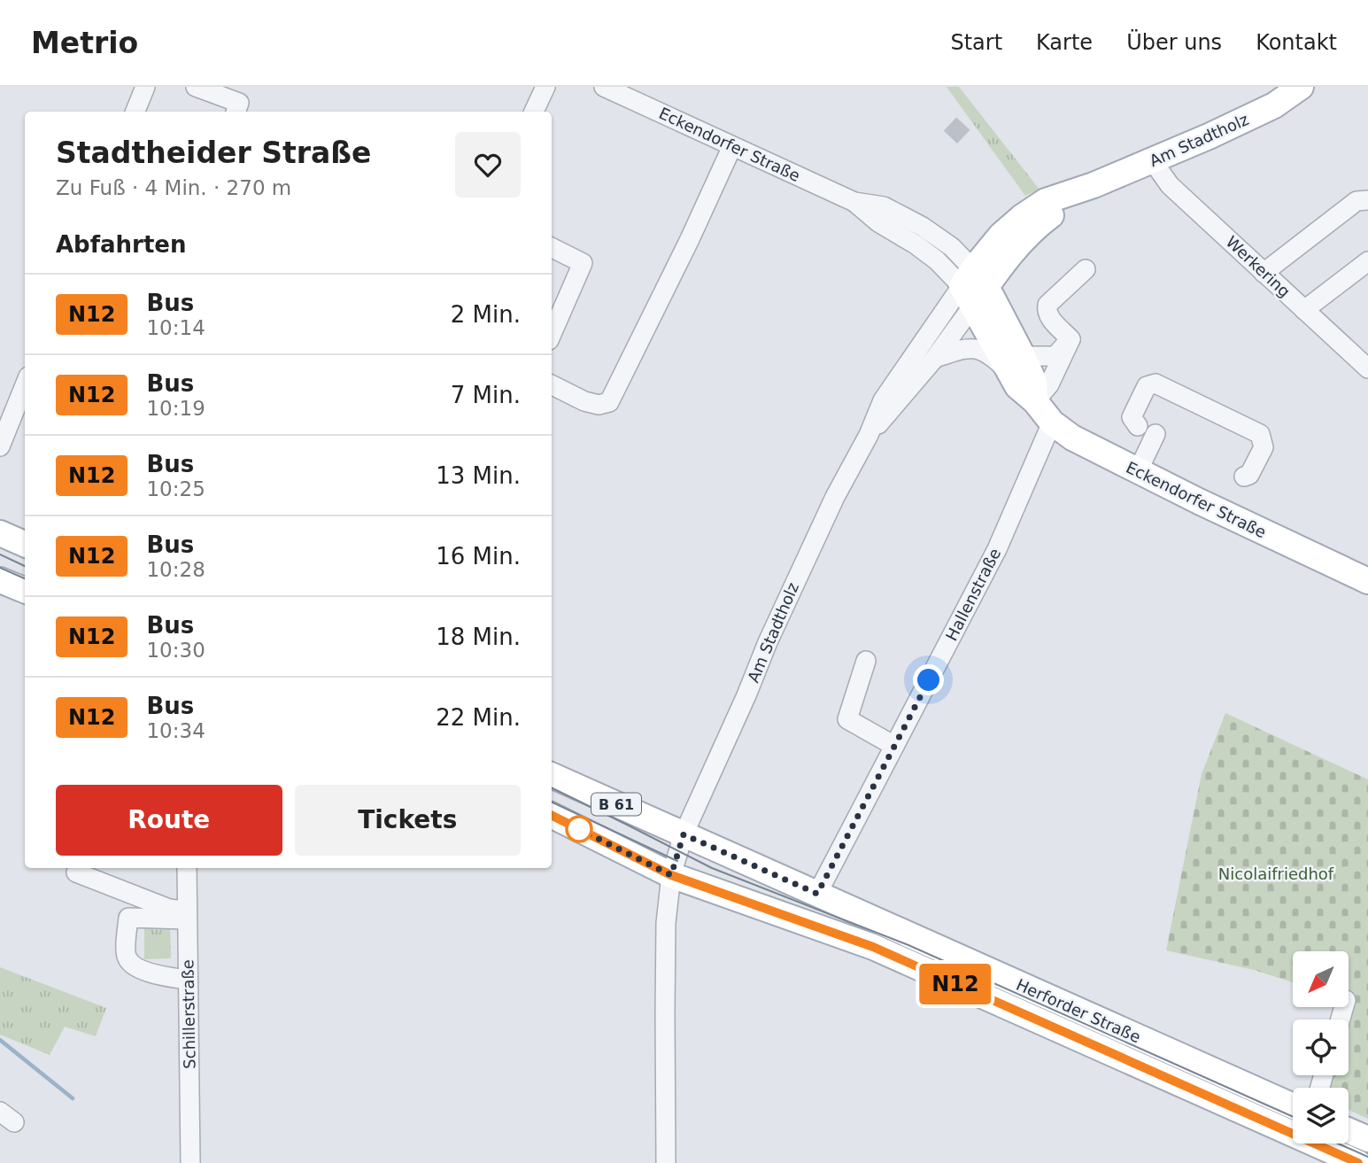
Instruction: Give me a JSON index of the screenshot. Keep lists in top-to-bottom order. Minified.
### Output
{"streets":{"main road":["Am Stadtholz","Eckendorfer Straße","B 61","Herforder Straße"],"street":["Werkering","Hallenstraße","Schillerstraße"]},"crossings":[["Am Stadtholz","Eckendorfer Straße"],["Am Stadtholz","Werkering"],["Am Stadtholz","Herforder Straße"],["Eckendorfer Straße","Hallenstraße"],["Hallenstraße","Herforder Straße"]],"parks":["Nicolaifriedhof"],"lines":["bus line N12"],"north":"bottom left","page":{"header":"Metrio","nav":["Start","Karte","Über uns","Kontakt"],"on_map":"N12","heading":[["Stadtheider Straße","Zu Fuß · 4 Min. · 270 m"],"Abfahrten"],"list":[{"mark":"N12","name":"Bus","note":"10:14","value":"2 Min."},{"mark":"N12","name":"Bus","note":"10:19","value":"7 Min."},{"mark":"N12","name":"Bus","note":"10:25","value":"13 Min."},{"mark":"N12","name":"Bus","note":"10:28","value":"16 Min."},{"mark":"N12","name":"Bus","note":"10:30","value":"18 Min."},{"mark":"N12","name":"Bus","note":"10:34","value":"22 Min."}],"buttons":["Route","Tickets"]}}
